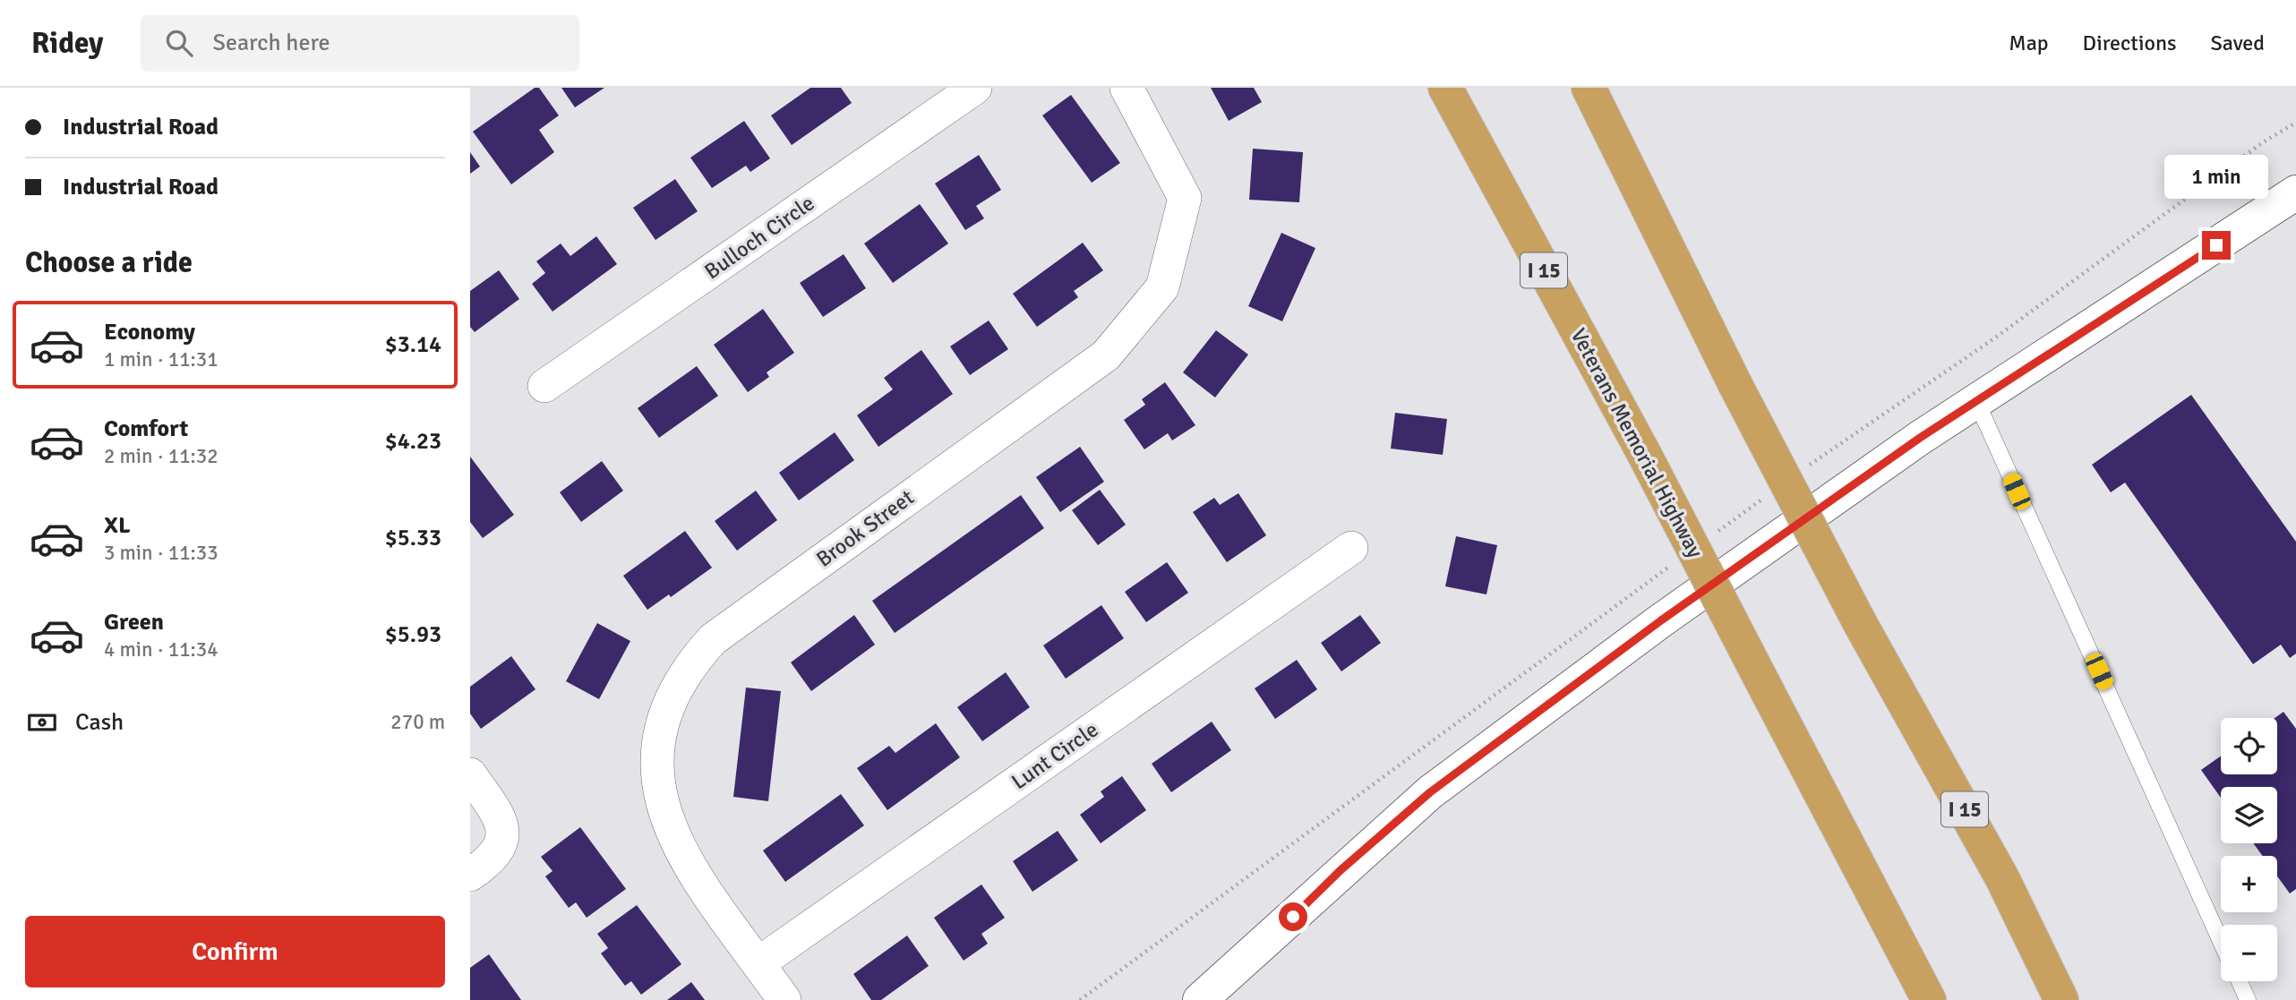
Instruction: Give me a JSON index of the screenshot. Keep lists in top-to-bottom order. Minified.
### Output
{"streets":{"highway":["I 15","Veterans Memorial Highway"],"street":["Bulloch Circle","Brook Street","Lunt Circle"]},"crossings":[["Brook Street","Lunt Circle"]],"page":{"header":"Ridey","search":"Search here","nav":["Map","Directions","Saved"],"banner":["Industrial Road","Industrial Road"],"bubble":"1 min","heading":"Choose a ride","list":[{"name":"Economy","note":"1 min · 11:31","value":"$3.14"},{"name":"Comfort","note":"2 min · 11:32","value":"$4.23"},{"name":"XL","note":"3 min · 11:33","value":"$5.33"},{"name":"Green","note":"4 min · 11:34","value":"$5.93"}],"pay":["Cash","270 m"],"map_buttons":["+","−"],"buttons":"Confirm"}}
